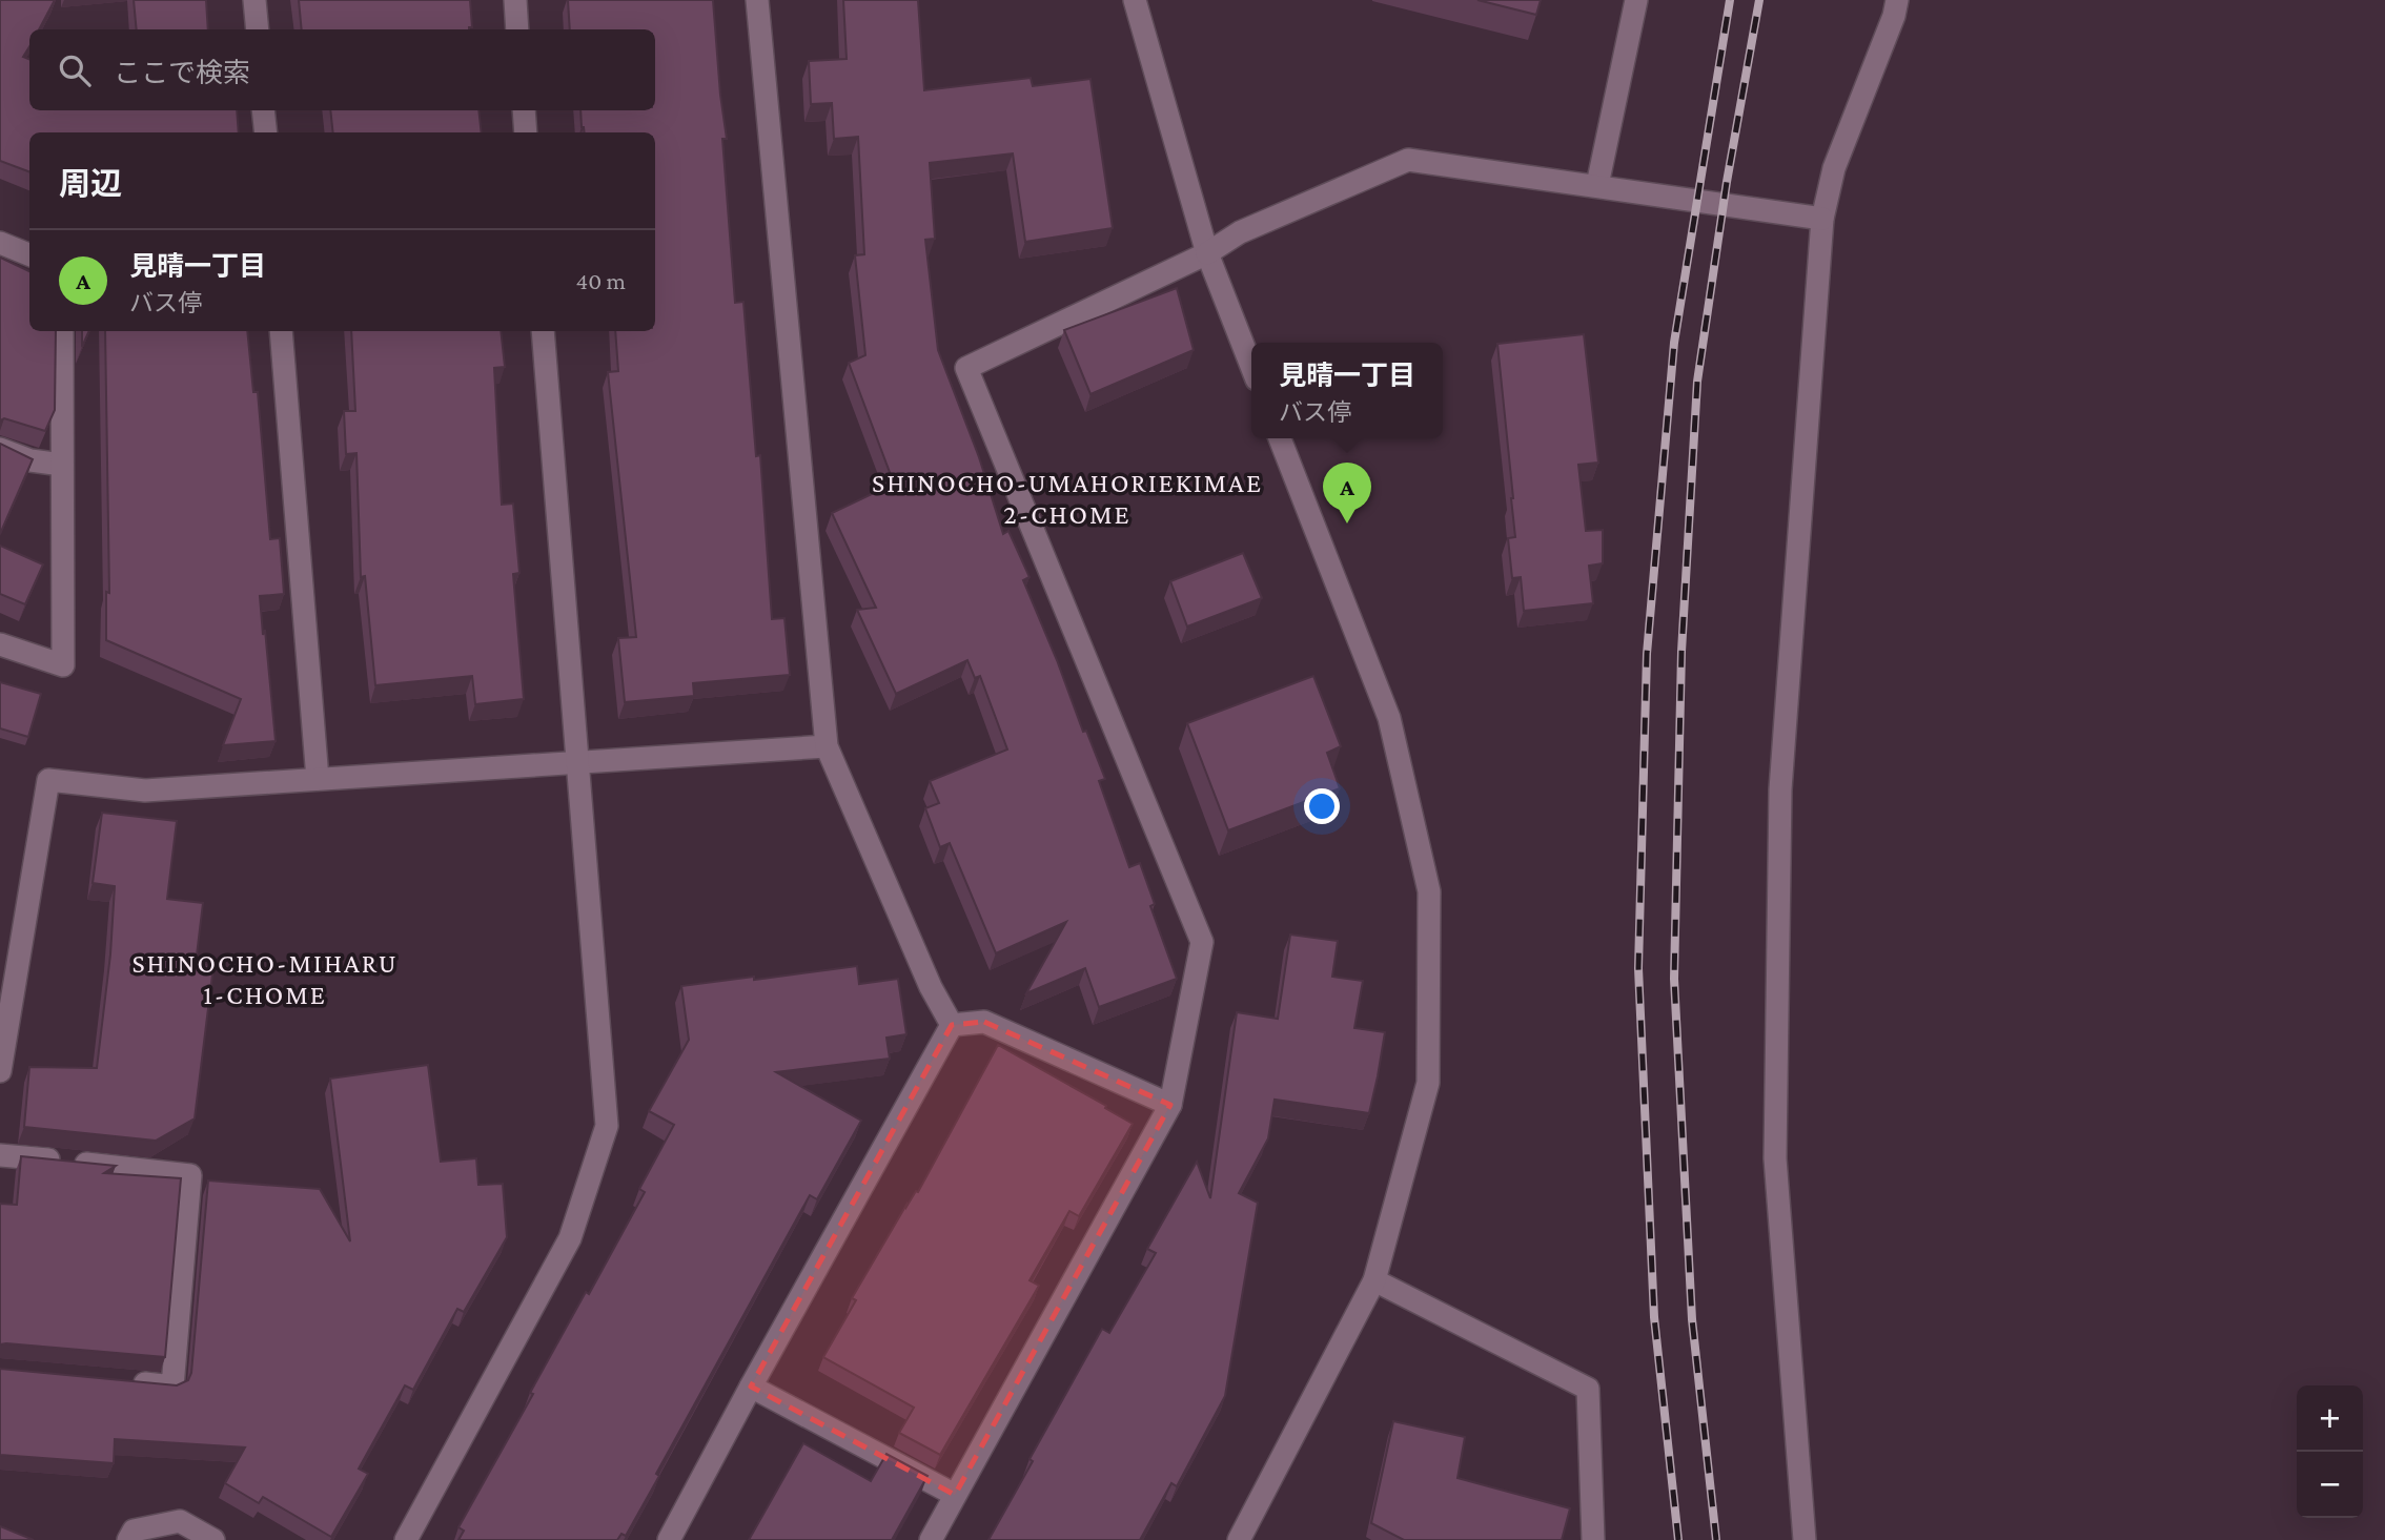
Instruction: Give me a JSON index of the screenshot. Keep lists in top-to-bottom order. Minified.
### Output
{"districts":["SHINOCHO-UMAHORIEKIMAE 2-CHOME","SHINOCHO-MIHARU 1-CHOME"],"page":{"search":"ここで検索","heading":"周辺","list":[{"mark":"A","name":"見晴一丁目","note":"バス停","value":"40 m"}],"popup":["見晴一丁目","バス停"],"pins":"A","map_buttons":["+","−"]}}
